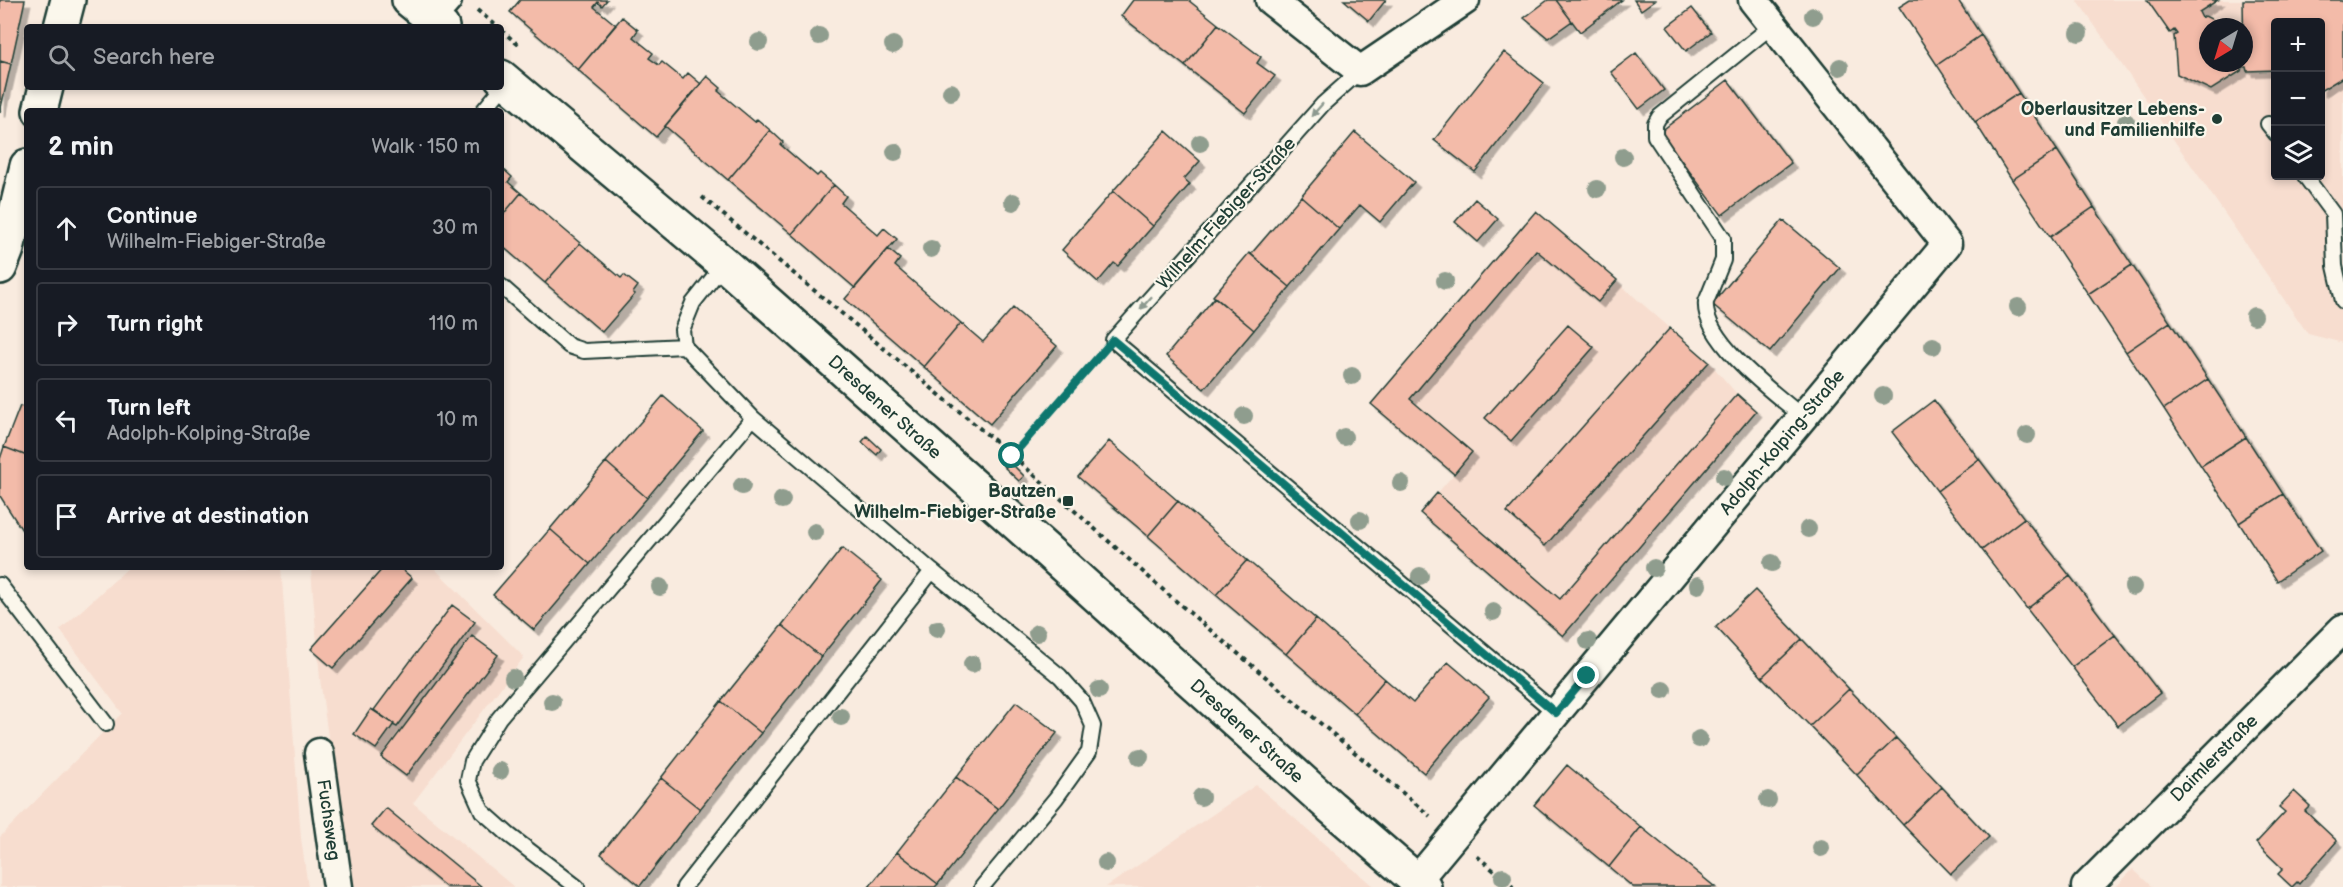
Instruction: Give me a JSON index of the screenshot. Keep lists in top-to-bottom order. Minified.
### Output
{"streets":{"main road":["Dresdener Straße"],"street":["Wilhelm-Fiebiger-Straße","Adolph-Kolping-Straße","Daimlerstraße","Fuchsweg"]},"crossings":[["Dresdener Straße","Adolph-Kolping-Straße"]],"one_way":["Wilhelm-Fiebiger-Straße"],"places":{"other":["Oberlausitzer Lebens- und Familienhilfe"],"transit":["Bautzen Wilhelm-Fiebiger-Straße"]},"north":"bottom left","page":{"map_buttons":["+","−"],"search":"Search here","heading":["2 min","Walk · 150 m"],"list":[["Continue","Wilhelm-Fiebiger-Straße","30 m"],["Turn right","110 m"],["Turn left","Adolph-Kolping-Straße","10 m"],"Arrive at destination"]}}
